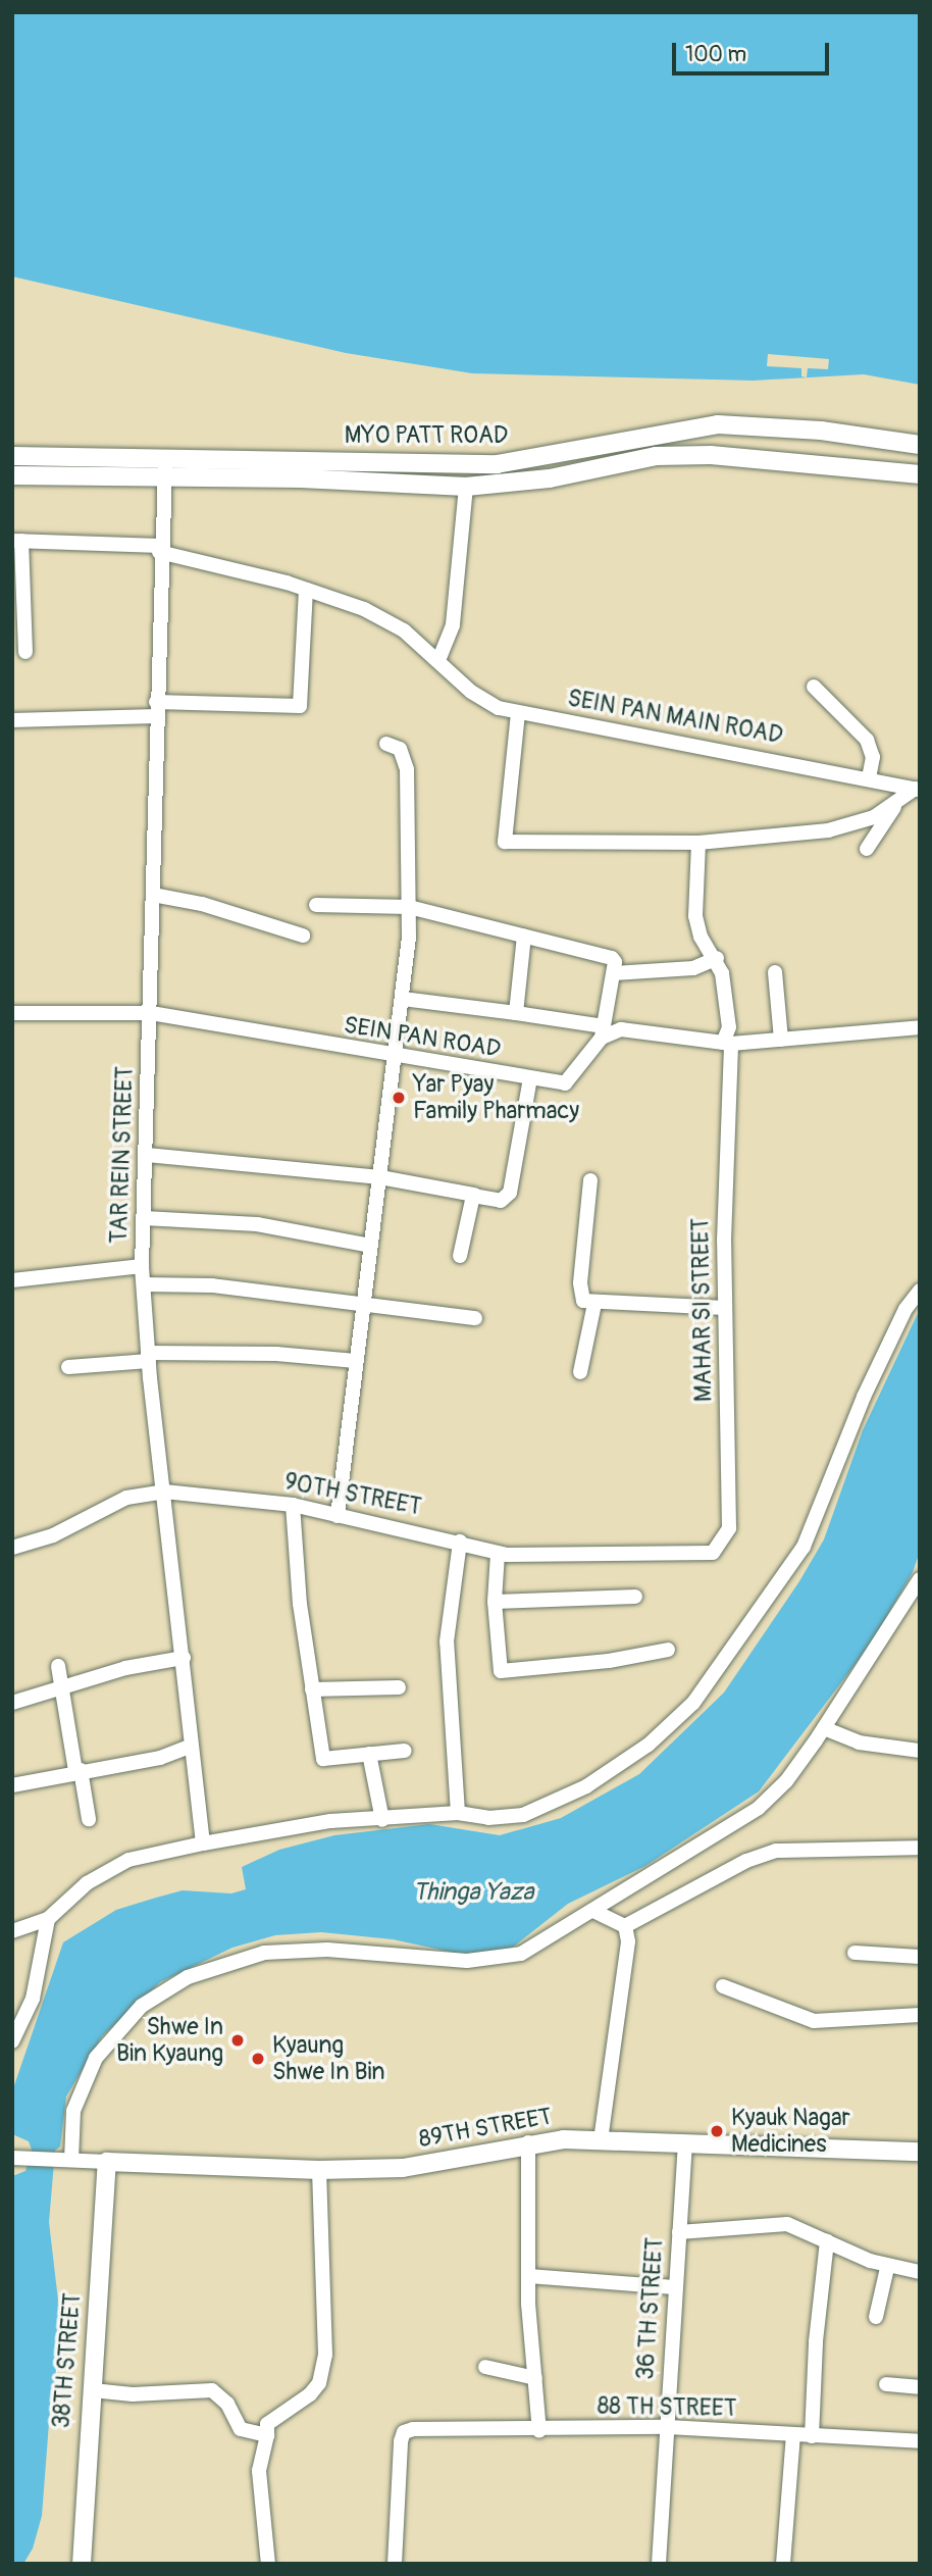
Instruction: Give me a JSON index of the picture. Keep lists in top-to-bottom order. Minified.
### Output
{"streets":{"main road":["MYO PATT ROAD","89TH STREET","38TH STREET"],"street":["SEIN PAN MAIN ROAD","SEIN PAN ROAD","TAR REIN STREET","MAHAR SI STREET","90TH STREET","36 TH STREET","88 TH STREET"]},"crossings":[["MYO PATT ROAD","TAR REIN STREET"],["SEIN PAN MAIN ROAD","TAR REIN STREET"],["SEIN PAN ROAD","TAR REIN STREET"],["TAR REIN STREET","90TH STREET"],["MAHAR SI STREET","90TH STREET"],["89TH STREET","36 TH STREET"],["89TH STREET","38TH STREET"],["36 TH STREET","88 TH STREET"]],"water":["Thinga Yaza"],"places":["Yar Pyay Family Pharmacy","Shwe In Bin Kyaung","Kyaung Shwe In Bin","Kyauk Nagar Medicines"],"scale_bar":"100 m"}
